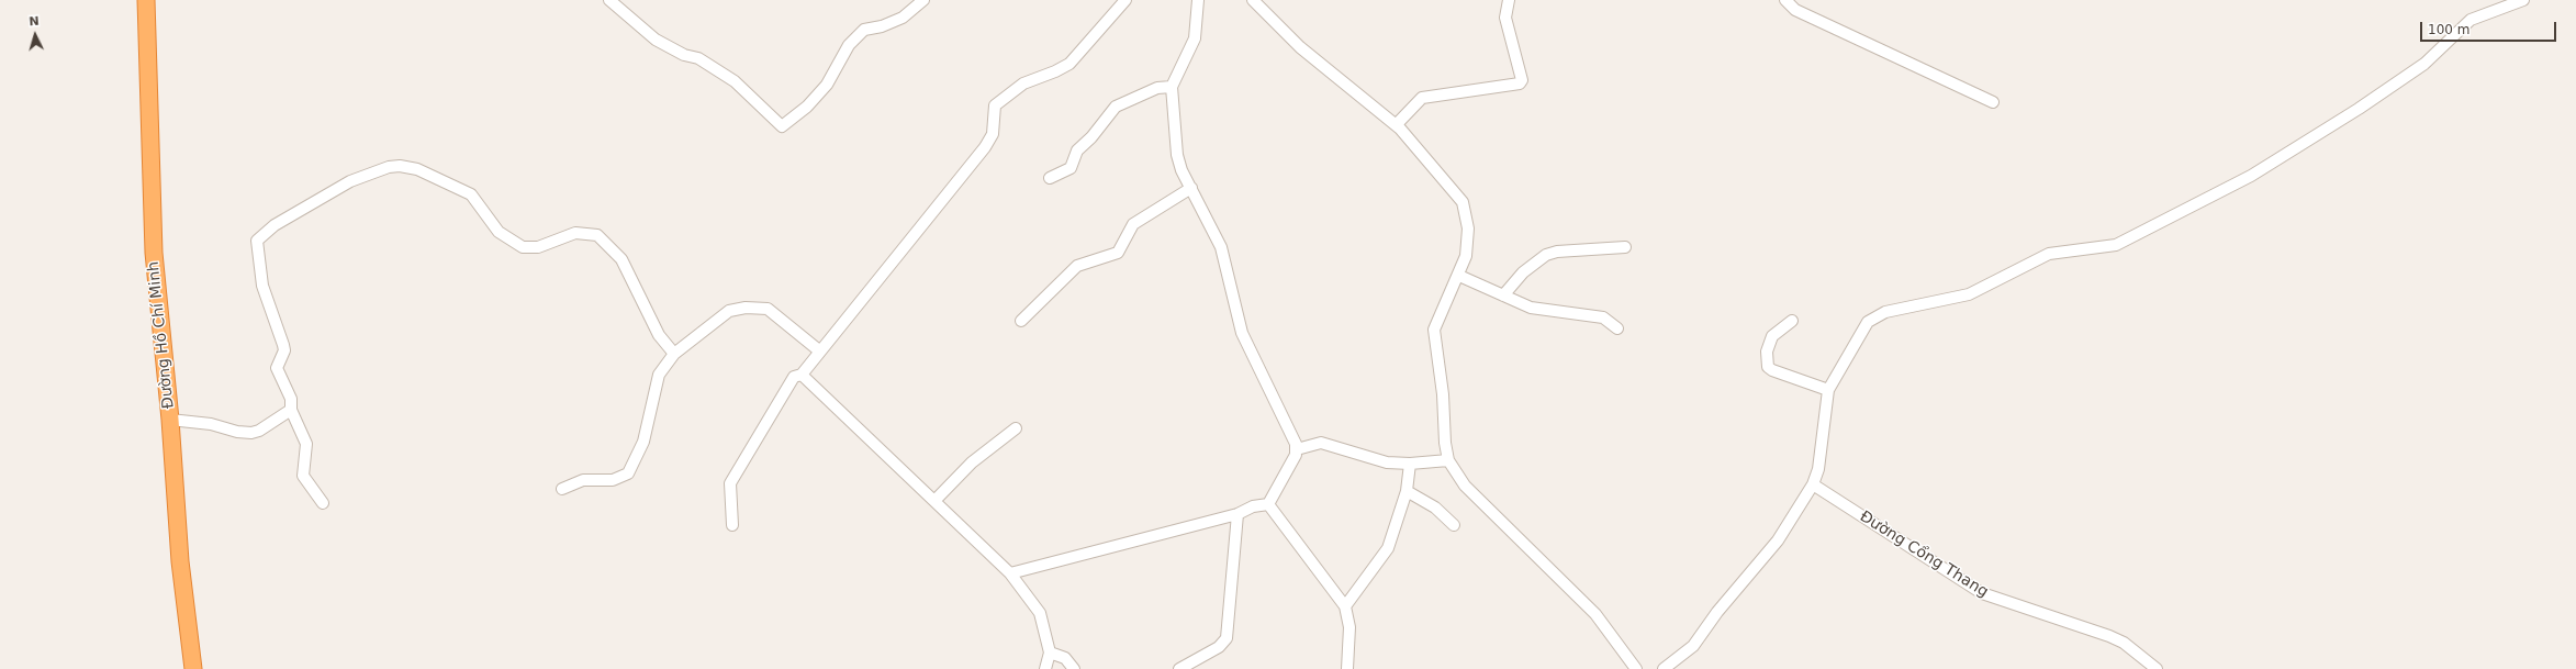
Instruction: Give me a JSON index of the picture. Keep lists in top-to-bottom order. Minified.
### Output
{"streets":{"highway":["Đường Hồ Chí Minh"],"street":["Đường Cổng Thang"]},"scale_bar":"100 m","north":"top"}
